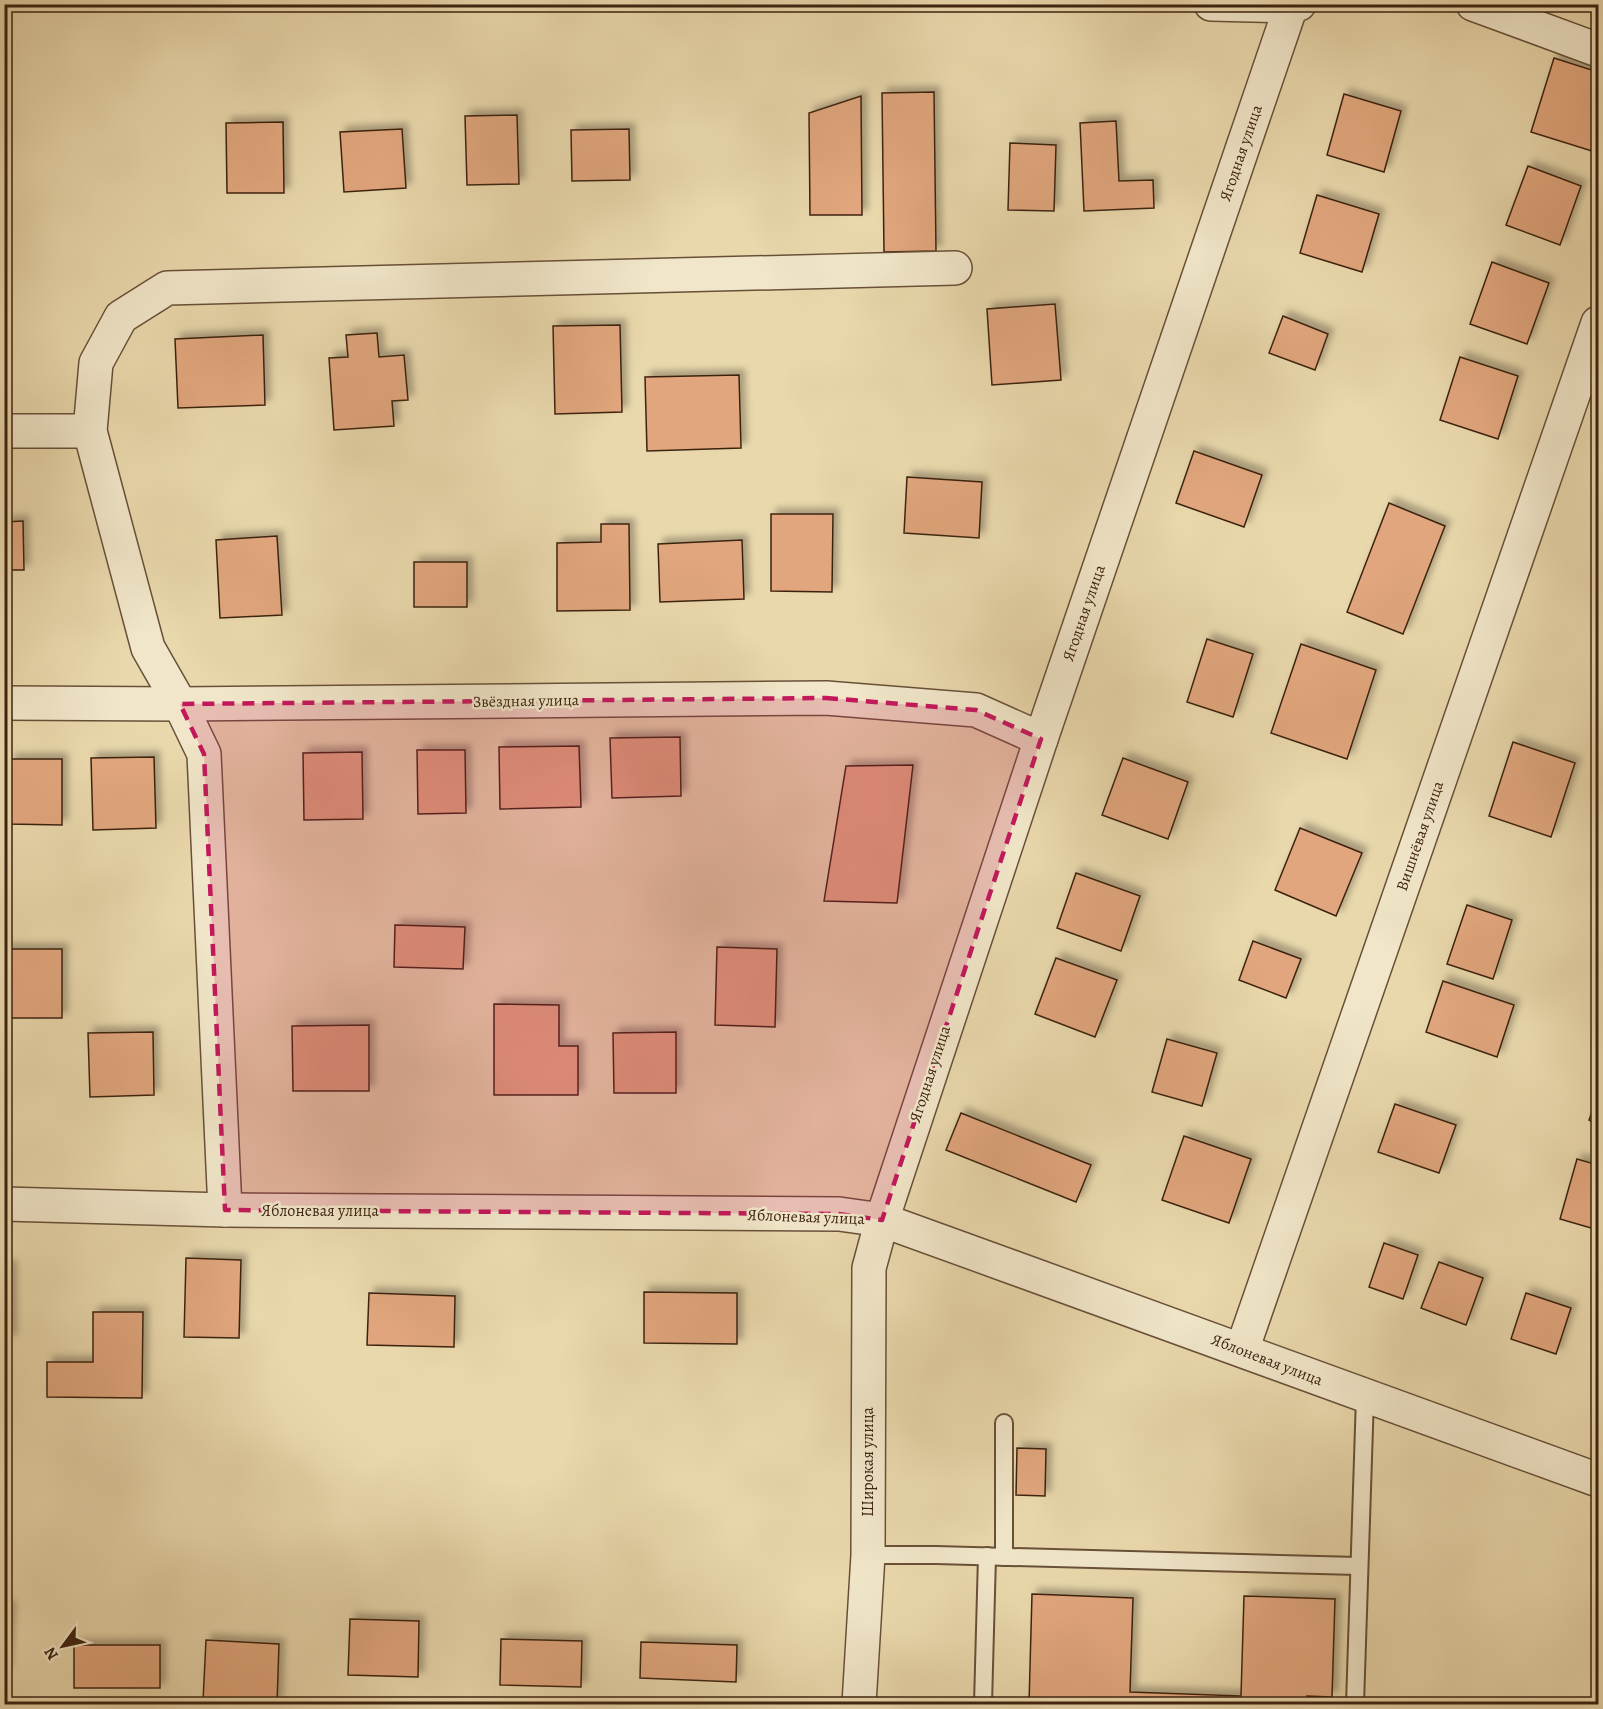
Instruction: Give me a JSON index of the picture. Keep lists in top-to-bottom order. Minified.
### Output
{"streets":{"street":["Ягодная улица","Звёздная улица","Вишнёвая улица","Яблоневая улица","Широкая улица"]},"crossings":[["Ягодная улица","Звёздная улица"],["Ягодная улица","Яблоневая улица"],["Ягодная улица","Широкая улица"],["Вишнёвая улица","Яблоневая улица"],["Яблоневая улица","Широкая улица"]],"north":"bottom left"}
